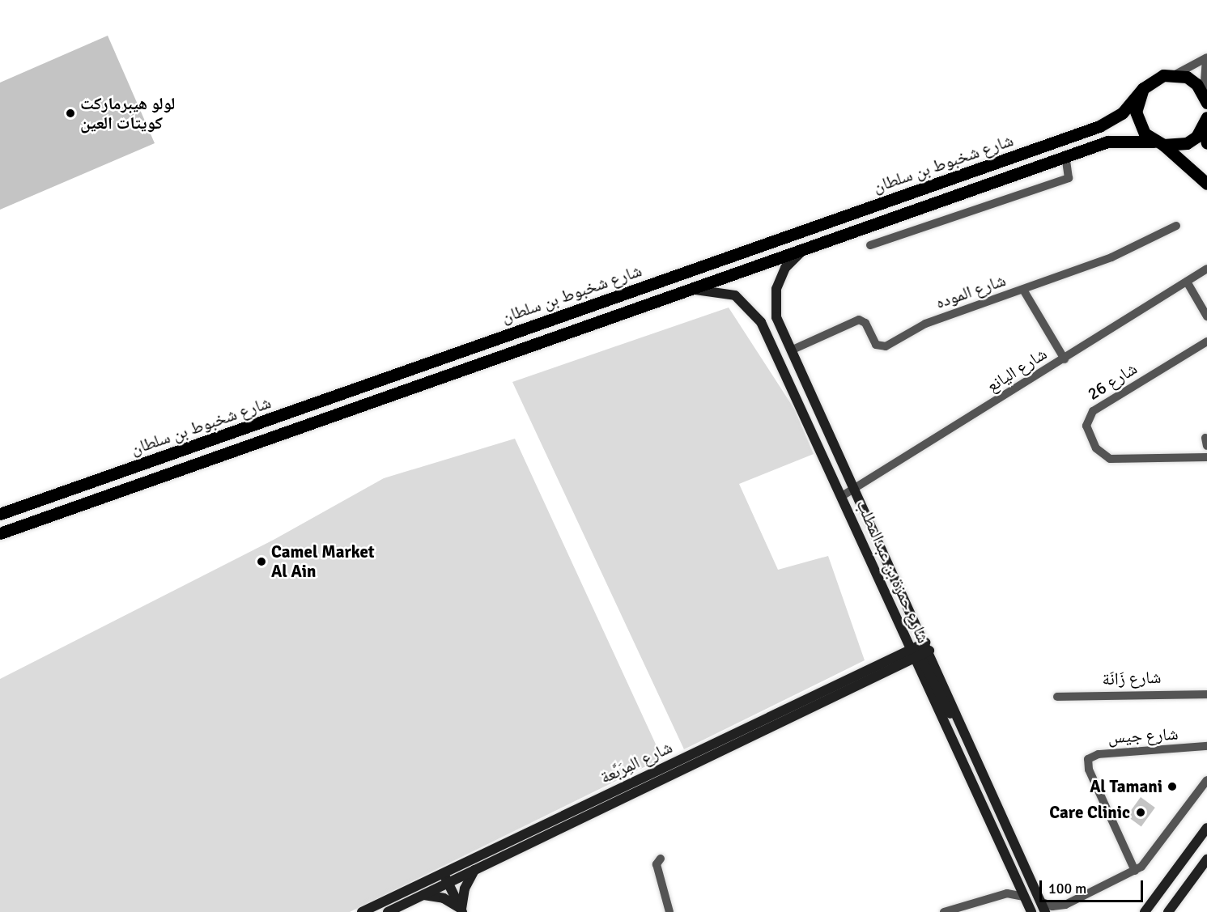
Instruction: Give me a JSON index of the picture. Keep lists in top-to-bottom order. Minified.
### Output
{"streets":{"main road":["شارع شخبوط بن سلطان"],"street":["شارع الموده","شارع اليانع","شارع 26","شارع حمزة بن عبدالمطلب","شارع زَانَة","شارع جيس","شارع المِرَبَّعة"]},"crossings":[["شارع شخبوط بن سلطان","شارع حمزة بن عبدالمطلب"],["شارع الموده","شارع حمزة بن عبدالمطلب"],["شارع اليانع","شارع حمزة بن عبدالمطلب"],["شارع حمزة بن عبدالمطلب","شارع المِرَبَّعة"]],"places":["لولو هيبرماركت كويتات العين","Camel Market Al Ain","Al Tamani","Care Clinic"],"scale_bar":"100 m"}
